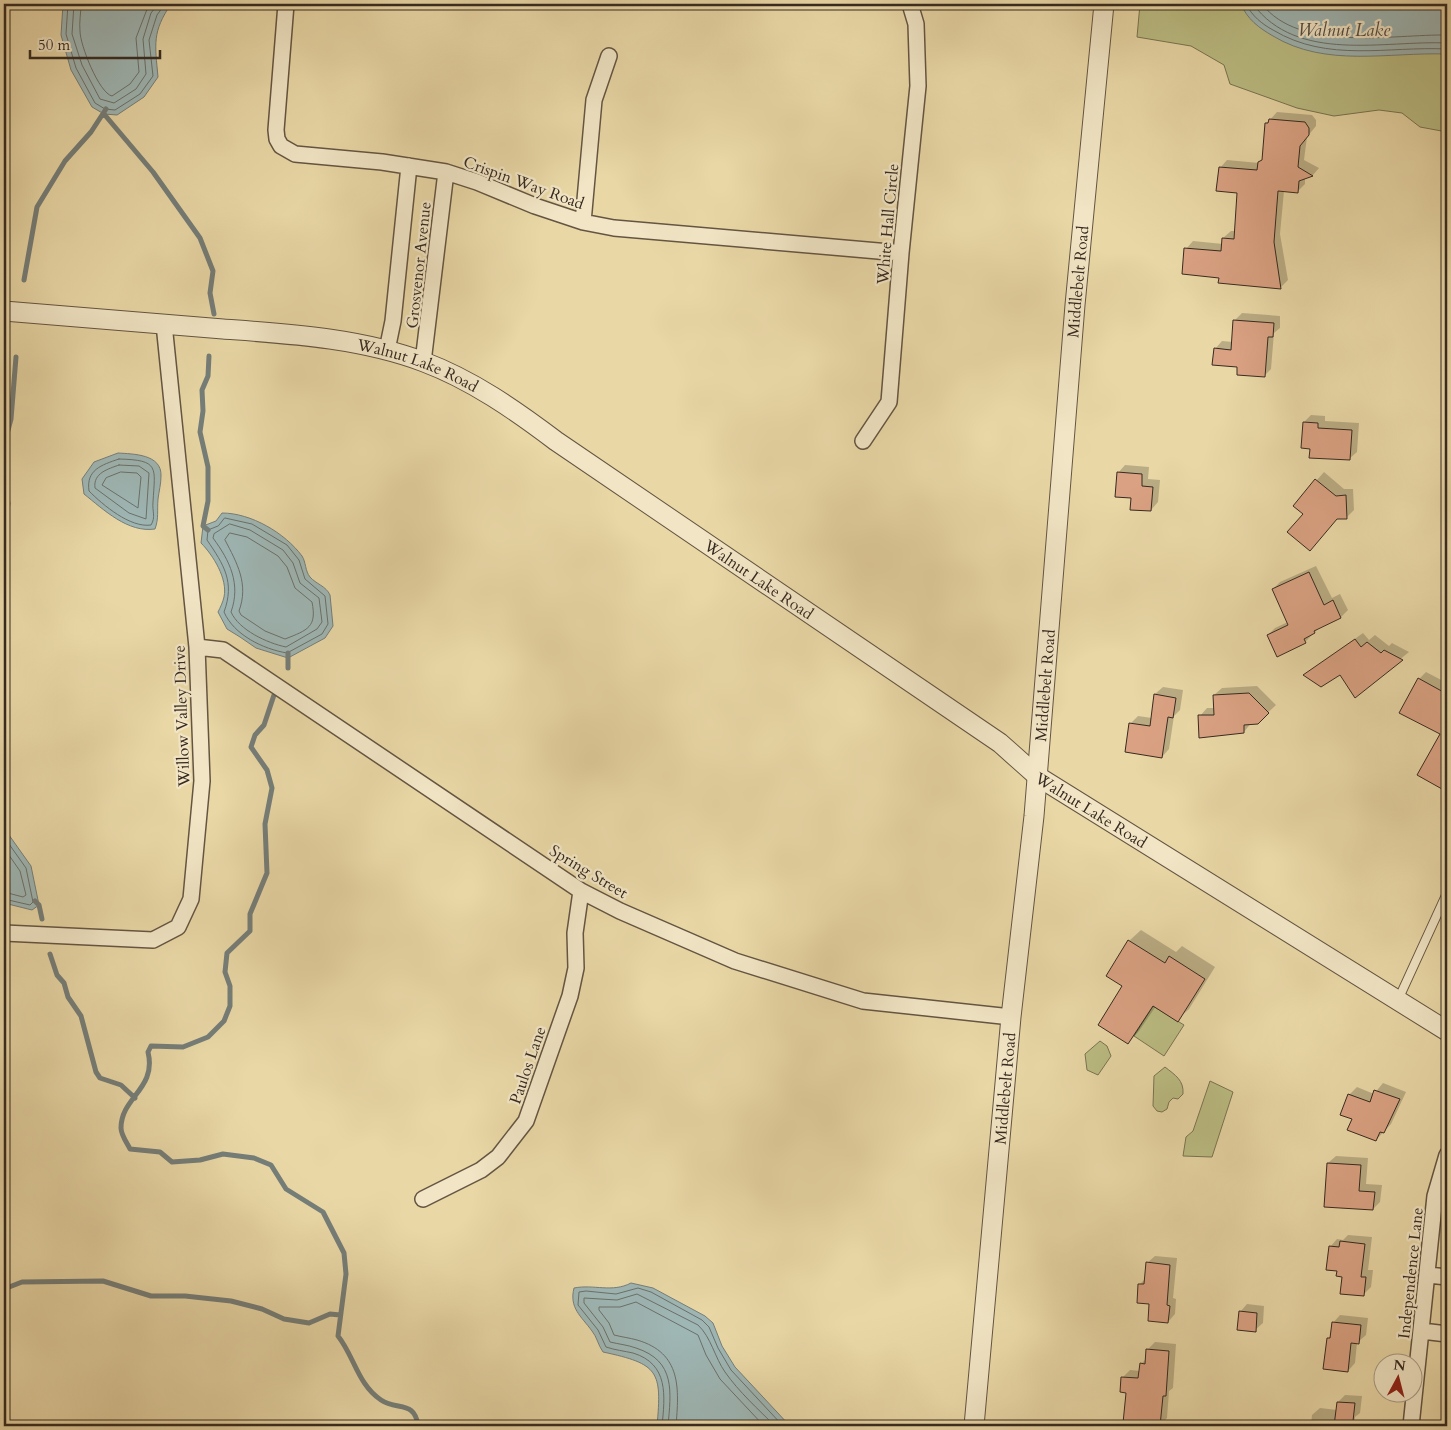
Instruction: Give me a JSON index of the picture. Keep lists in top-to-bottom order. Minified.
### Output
{"streets":{"street":["Crispin Way Road","White Hall Circle","Grosvenor Avenue","Middlebelt Road","Walnut Lake Road","Willow Valley Drive","Spring Street","Paulos Lane","Independence Lane"]},"crossings":[["Crispin Way Road","White Hall Circle"],["Crispin Way Road","Grosvenor Avenue"],["Grosvenor Avenue","Walnut Lake Road"],["Middlebelt Road","Walnut Lake Road"],["Middlebelt Road","Spring Street"],["Walnut Lake Road","Willow Valley Drive"],["Willow Valley Drive","Spring Street"],["Spring Street","Paulos Lane"]],"water":["Walnut Lake"],"scale_bar":"50 m","north":"top"}
